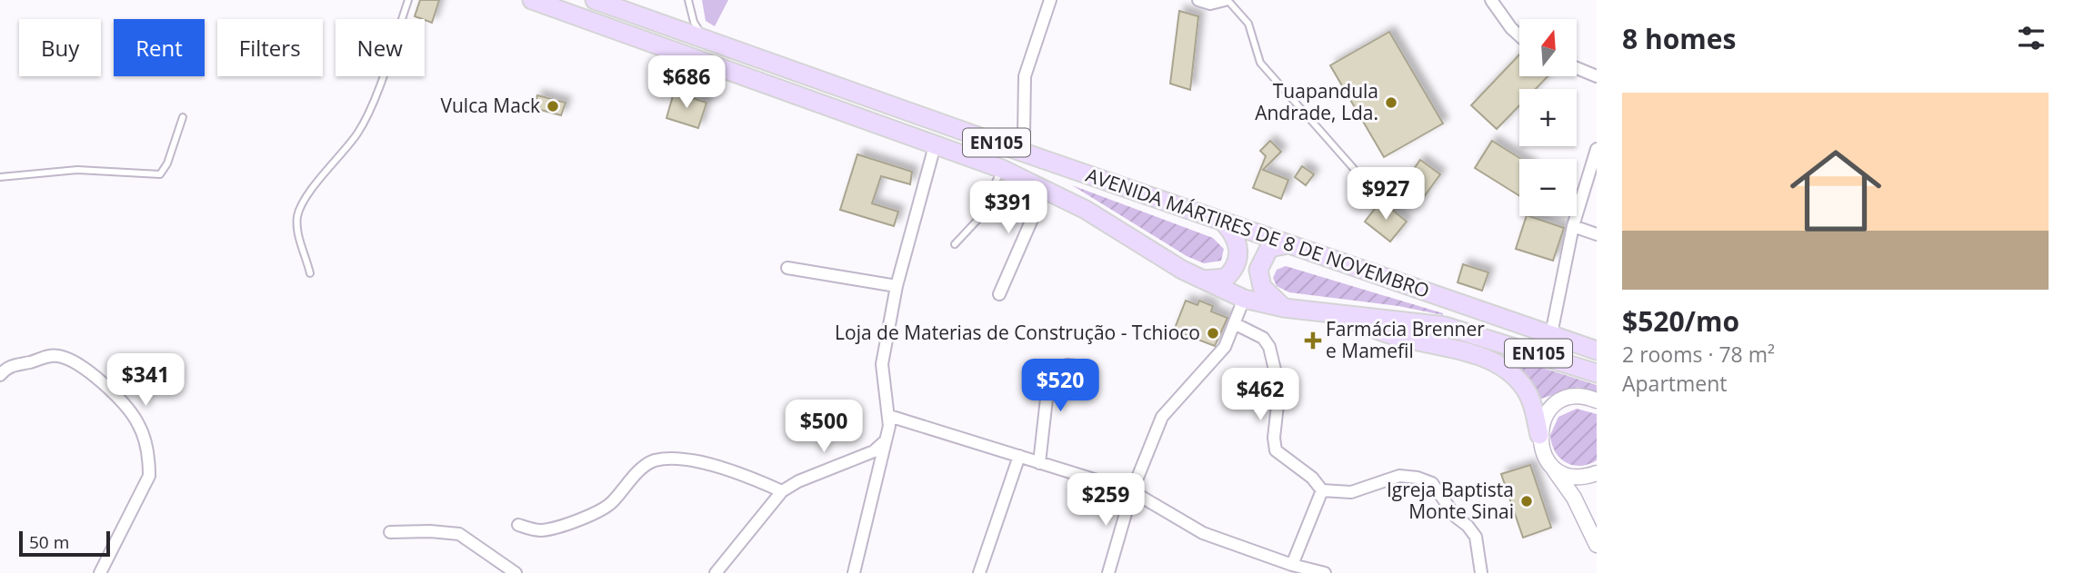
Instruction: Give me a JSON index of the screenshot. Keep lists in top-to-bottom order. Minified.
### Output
{"streets":{"main road":["EN105","AVENIDA MÁRTIRES DE 8 DE NOVEMBRO"]},"places":{"other":["Tuapandula Andrade, Lda.","Vulca Mack","Loja de Materias de Construção - Tchioco","Igreja Baptista Monte Sinai"],"health":["Farmácia Brenner e Mamefil"]},"scale_bar":"50 m","north":"top","page":{"heading":"8 homes","map_buttons":["+","−"],"chip":["Buy","Rent","Filters","New"],"price":["$686","$927","$391","$341","$520","$462","$500","$259"],"list":[{"name":"$520/mo","note":"2 rooms · 78 m² · Apartment"}],"scale":"50 m"}}
